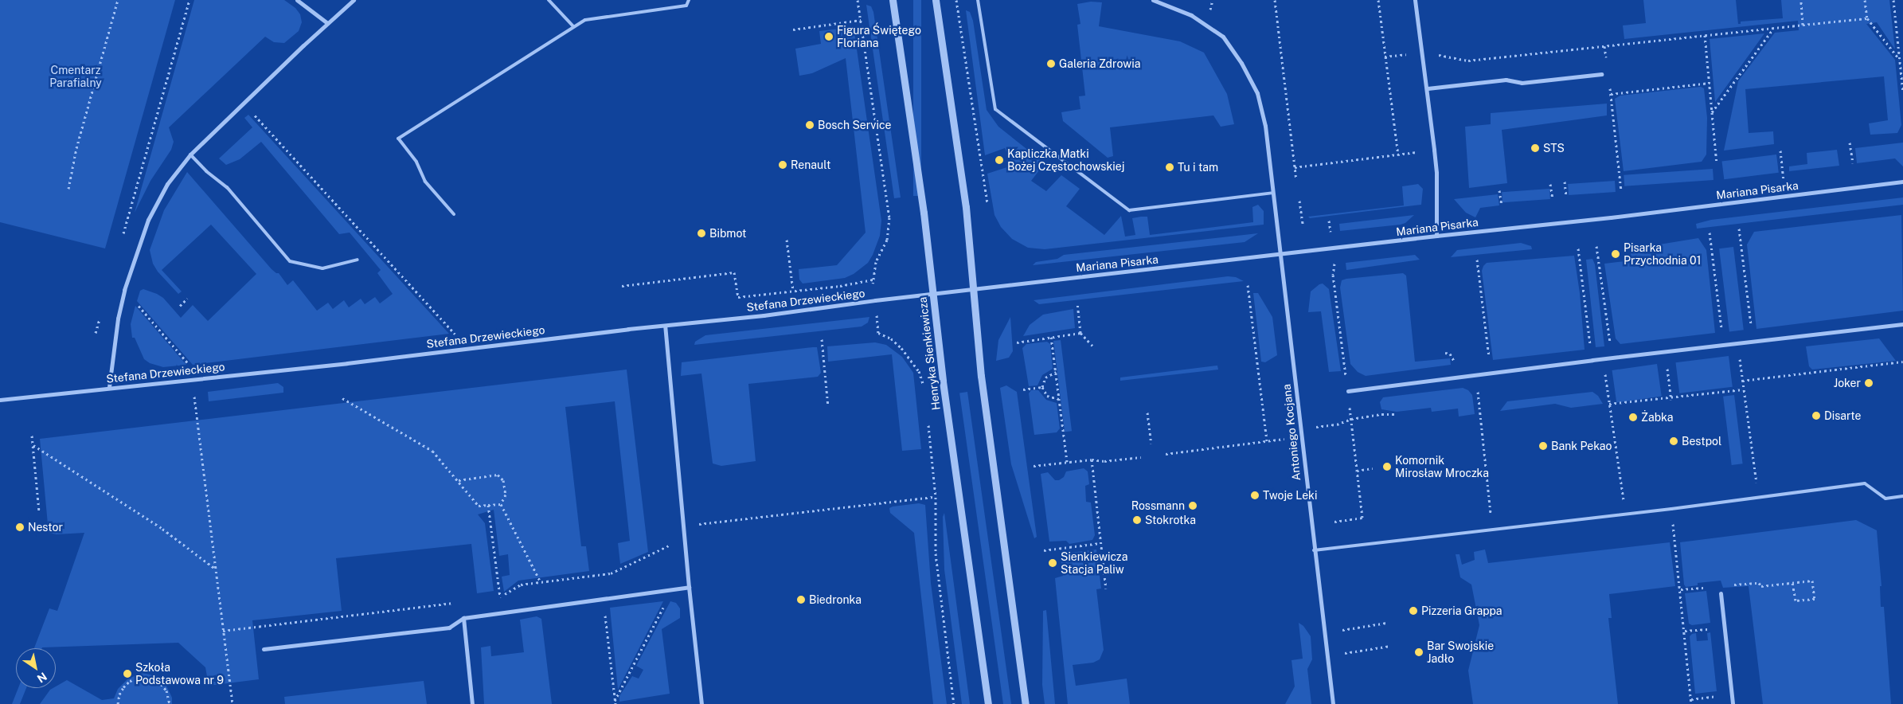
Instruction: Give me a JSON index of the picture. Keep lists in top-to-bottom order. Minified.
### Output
{"streets":{"street":["Mariana Pisarka","Stefana Drzewieckiego","Henryka Sienkiewicza","Antoniego Kocjana"]},"crossings":[["Mariana Pisarka","Stefana Drzewieckiego"],["Mariana Pisarka","Antoniego Kocjana"],["Stefana Drzewieckiego","Henryka Sienkiewicza"]],"parks":["Cmentarz Parafialny"],"places":["Figura Świętego Floriana","Galeria Zdrowia","Bosch Service","STS","Kapliczka Matki Bożej Częstochowskiej","Renault","Tu i tam","Bibmot","Pisarka Przychodnia 01","Joker","Disarte","Żabka","Bestpol","Bank Pekao","Komornik Mirosław Mroczka","Twoje Leki","Rossmann","Stokrotka","Nestor","Sienkiewicza Stacja Paliw","Biedronka","Pizzeria Grappa","Bar Swojskie Jadło","Szkoła Podstawowa nr 9"],"north":"bottom right"}
